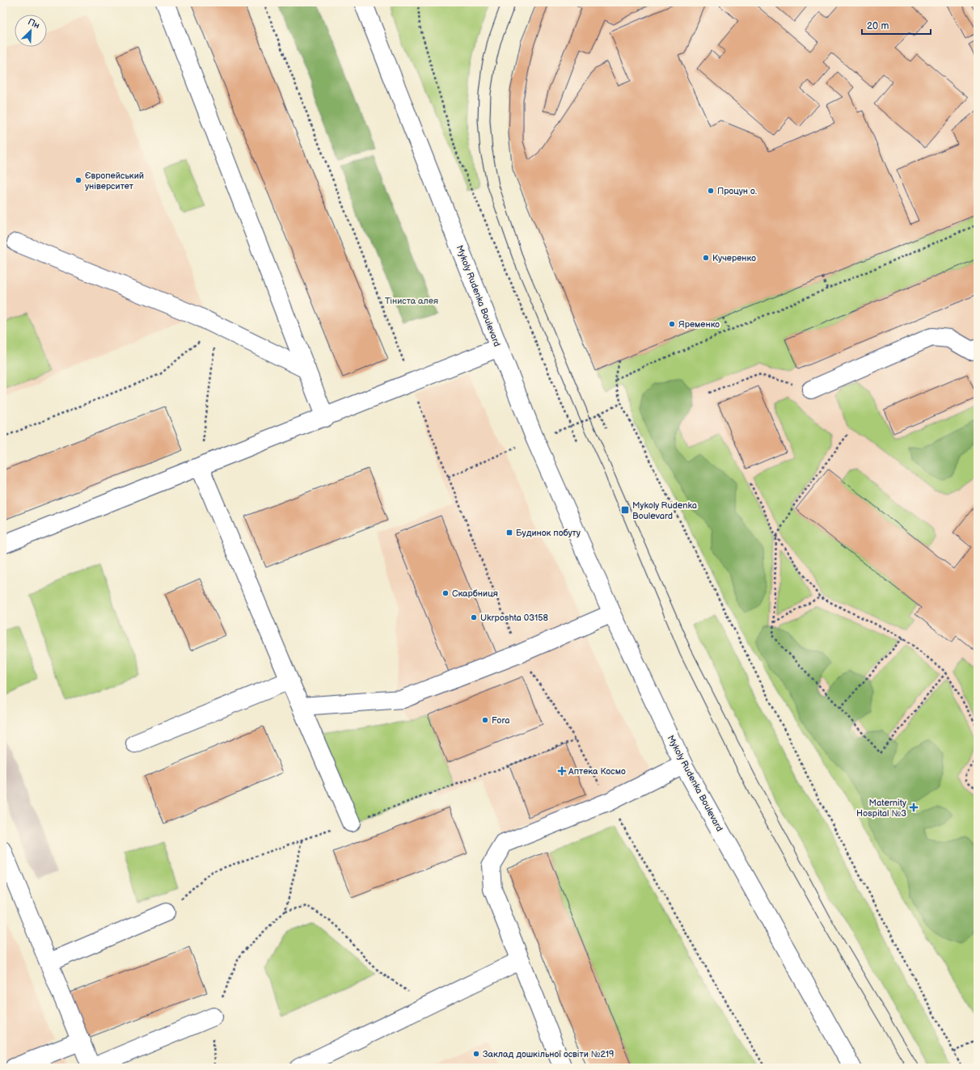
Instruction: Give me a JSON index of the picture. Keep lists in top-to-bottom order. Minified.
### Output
{"streets":{"street":["Mykoly Rudenka Boulevard"]},"parks":["Тіниста алея"],"places":{"other":["Європейський університет","Процун о.","Кучеренко","Яременко","Скарбниця","Ukrposhta 03158","Fora","Заклад дошкільної освіти №219"],"transit":["Mykoly Rudenka Boulevard","Будинок побуту"],"health":["Аптека Космо","Maternity Hospital №3"]},"scale_bar":"20 m","north":"top right"}
